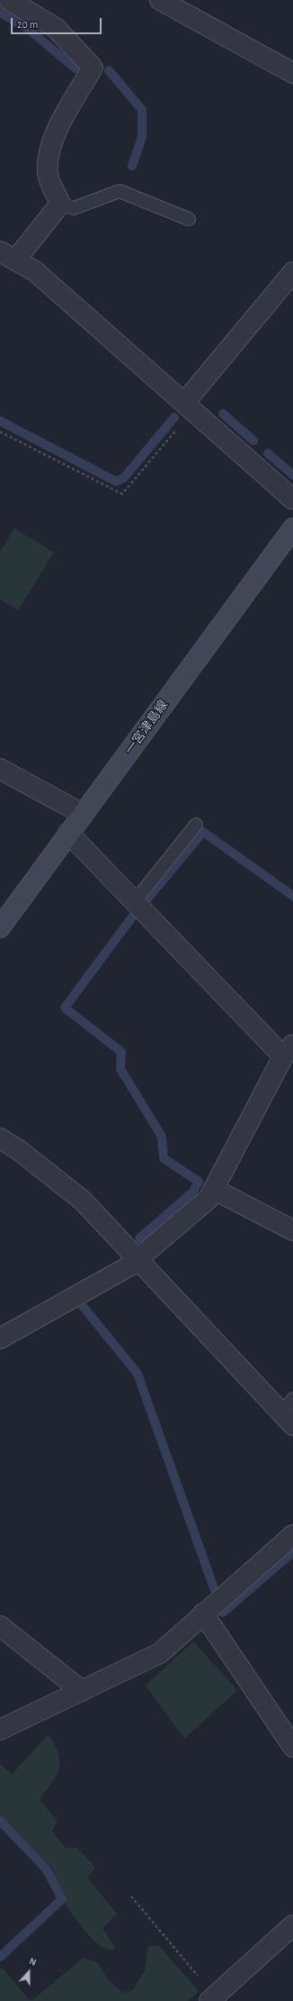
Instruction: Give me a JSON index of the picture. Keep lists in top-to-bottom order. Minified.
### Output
{"streets":{"main road":["一宮津島線"]},"scale_bar":"20 m","north":"top"}
